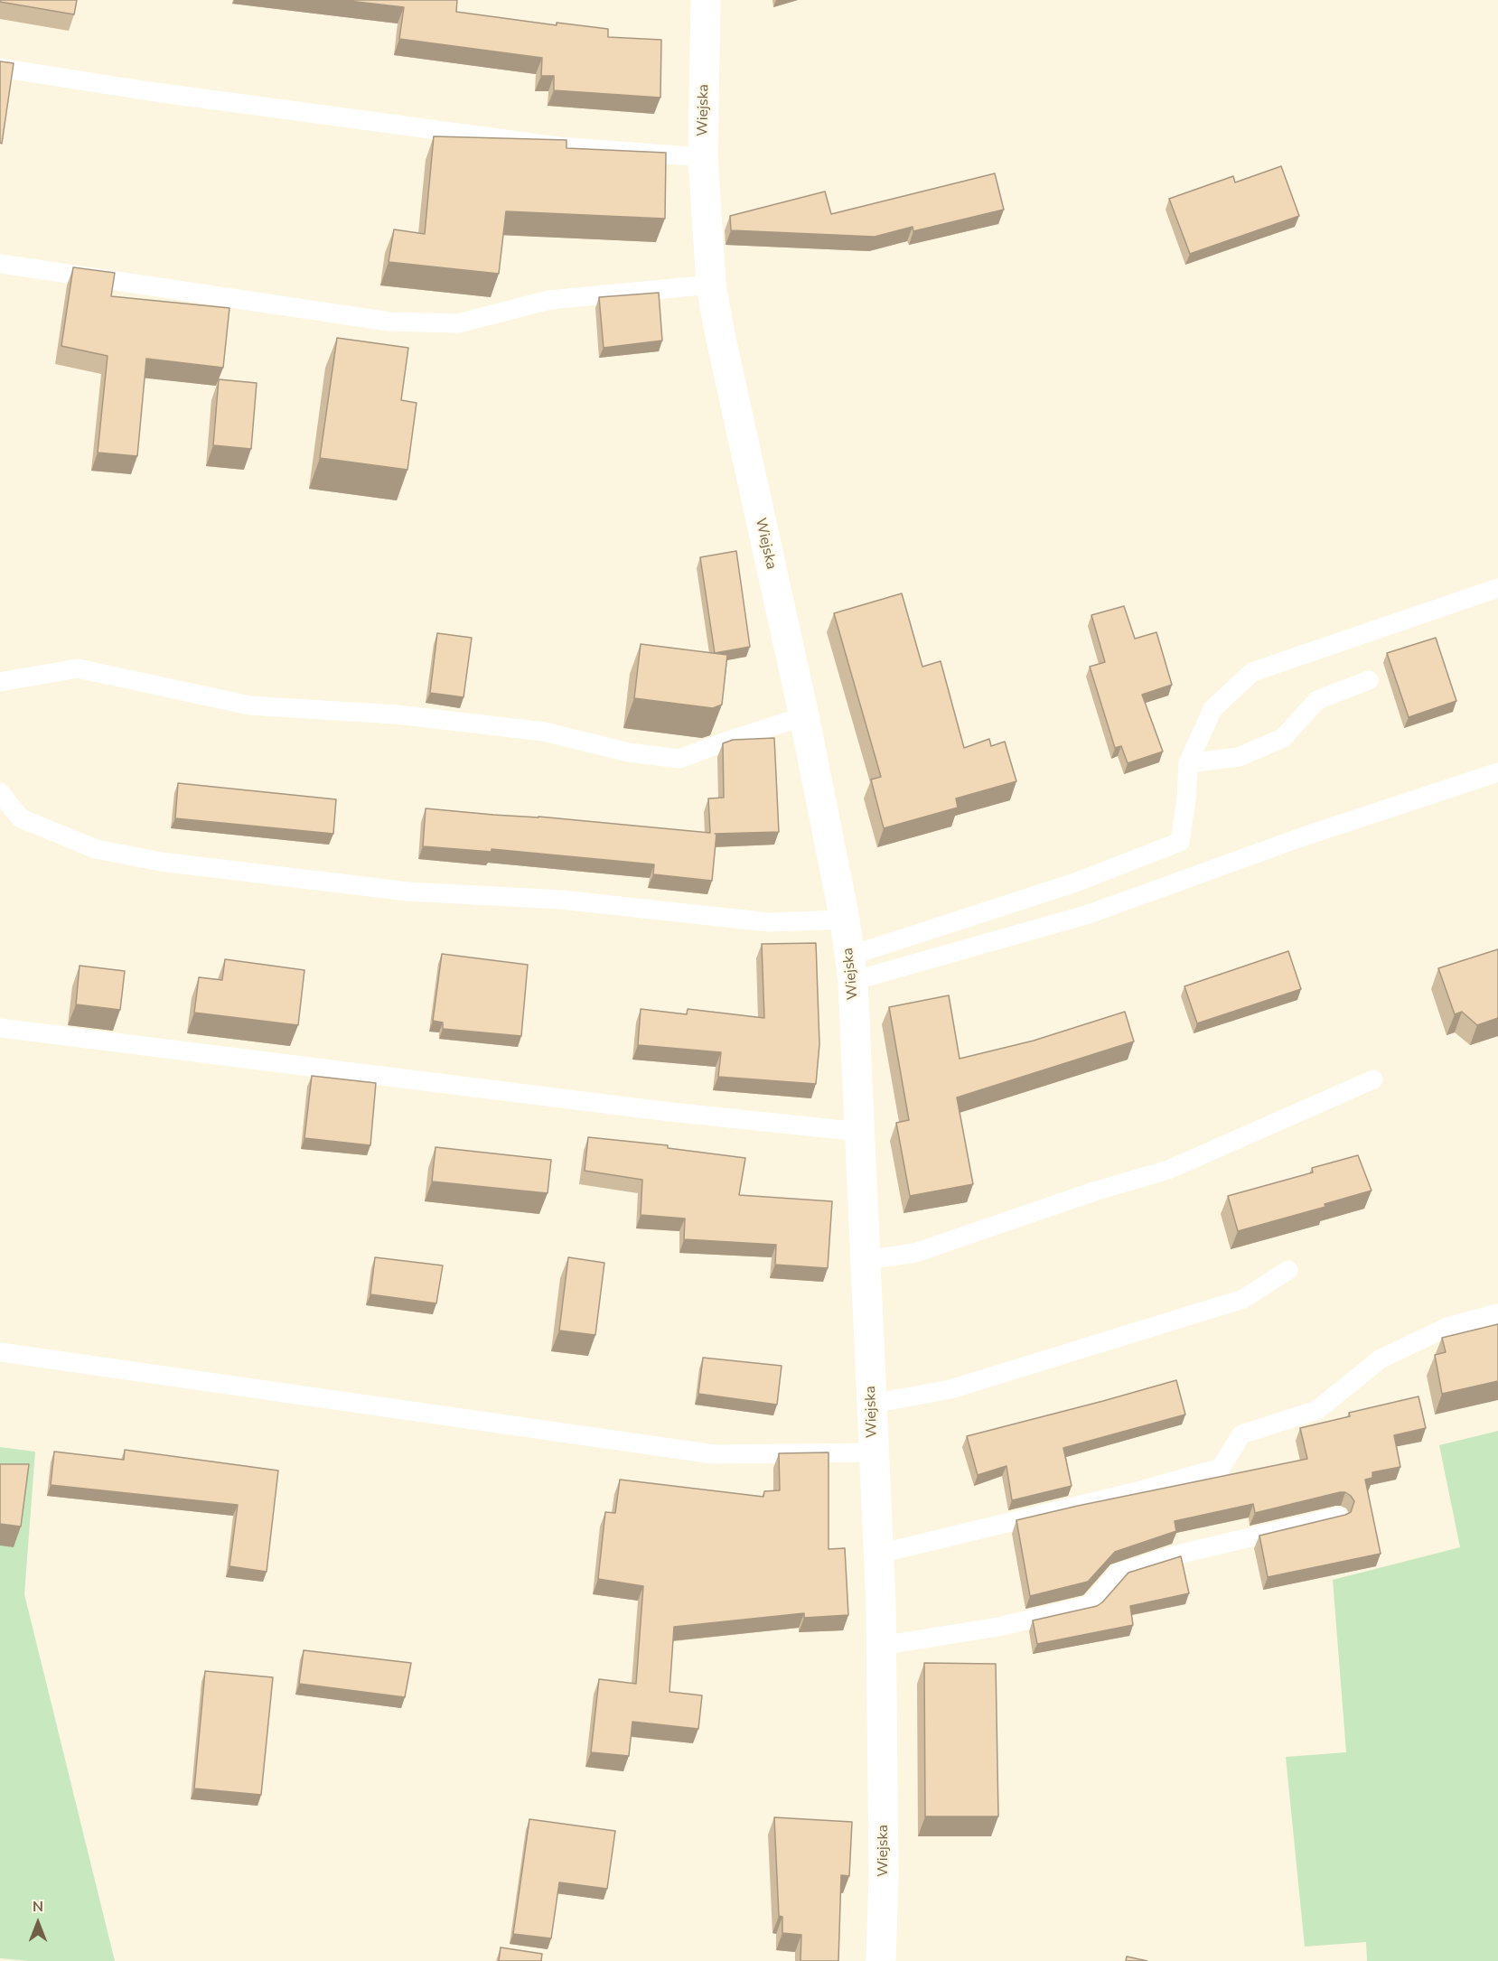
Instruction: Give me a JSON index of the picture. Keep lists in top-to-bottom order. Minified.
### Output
{"streets":{"street":["Wiejska"]},"north":"top"}
